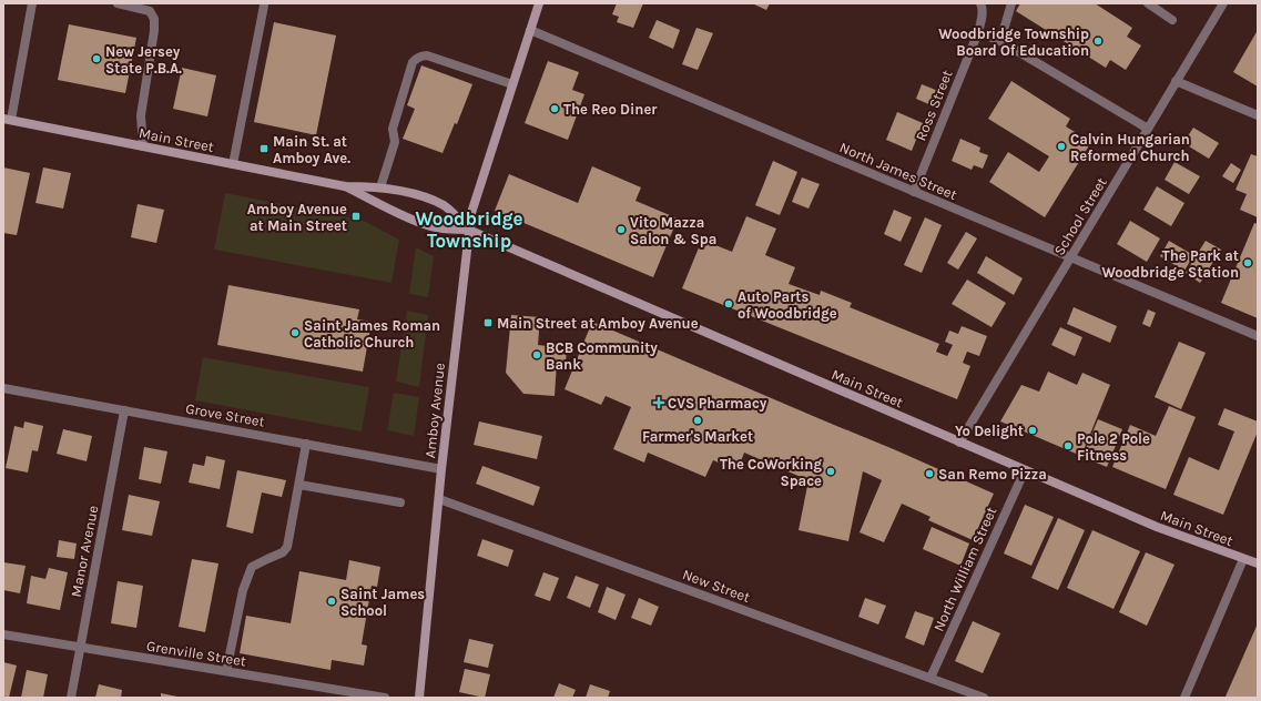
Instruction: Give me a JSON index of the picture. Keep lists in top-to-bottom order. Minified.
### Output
{"streets":{"main road":["Main Street","Amboy Avenue"],"street":["Ross Street","North James Street","School Street","Grove Street","Manor Avenue","North William Street","New Street","Grenville Street"]},"crossings":[["Ross Street","North James Street"],["Main Street","School Street"],["Main Street","Amboy Avenue"],["Main Street","North William Street"],["North James Street","School Street"],["North James Street","Amboy Avenue"],["Amboy Avenue","Grove Street"],["Amboy Avenue","New Street"],["Grove Street","Manor Avenue"],["Manor Avenue","Grenville Street"],["North William Street","New Street"]],"districts":["Woodbridge Township"],"places":{"other":["Woodbridge Township Board Of Education","New Jersey State P.B.A.","The Reo Diner","Calvin Hungarian Reformed Church","Vito Mazza Salon & Spa","The Park at Woodbridge Station","Auto Parts of Woodbridge","Saint James Roman Catholic Church","BCB Community Bank","Farmer's Market","Yo Delight","Pole 2 Pole Fitness","The CoWorking Space","San Remo Pizza","Saint James School"],"transit":["Main St. at Amboy Ave.","Amboy Avenue at Main Street","Main Street at Amboy Avenue"],"health":["CVS Pharmacy"]}}
